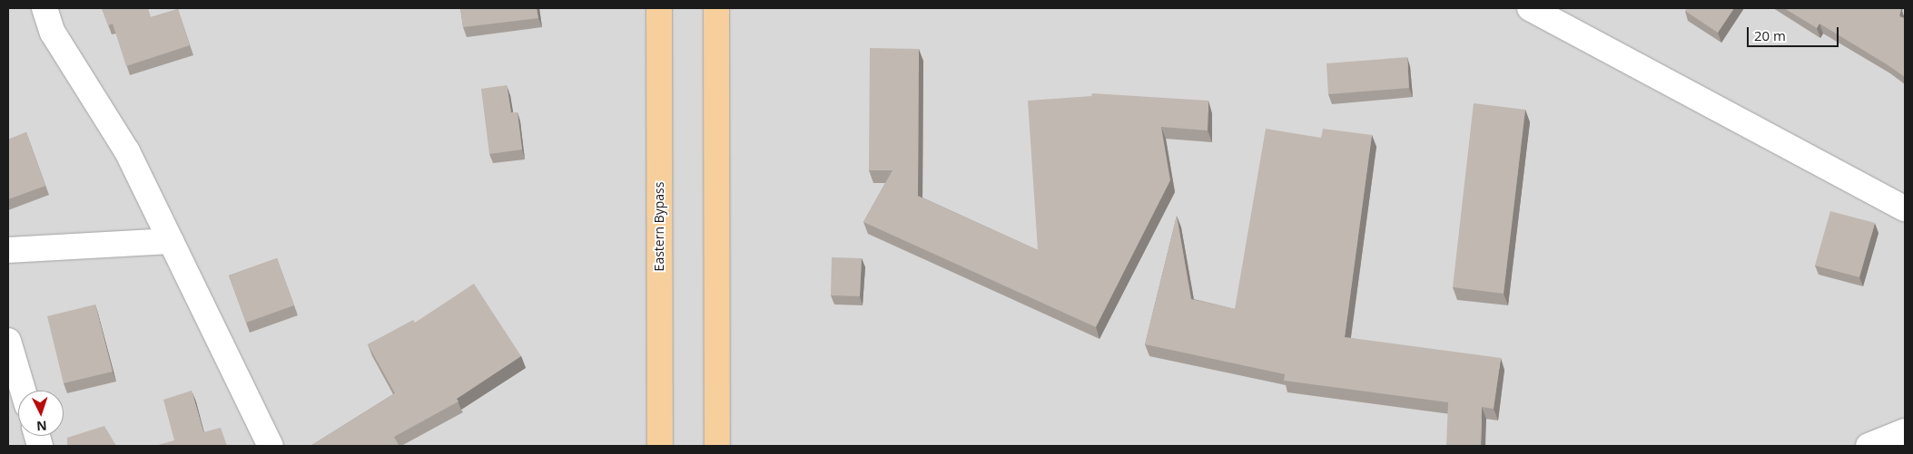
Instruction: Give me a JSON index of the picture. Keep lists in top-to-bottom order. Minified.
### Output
{"streets":{"main road":["Eastern Bypass"]},"scale_bar":"20 m","north":"bottom"}
